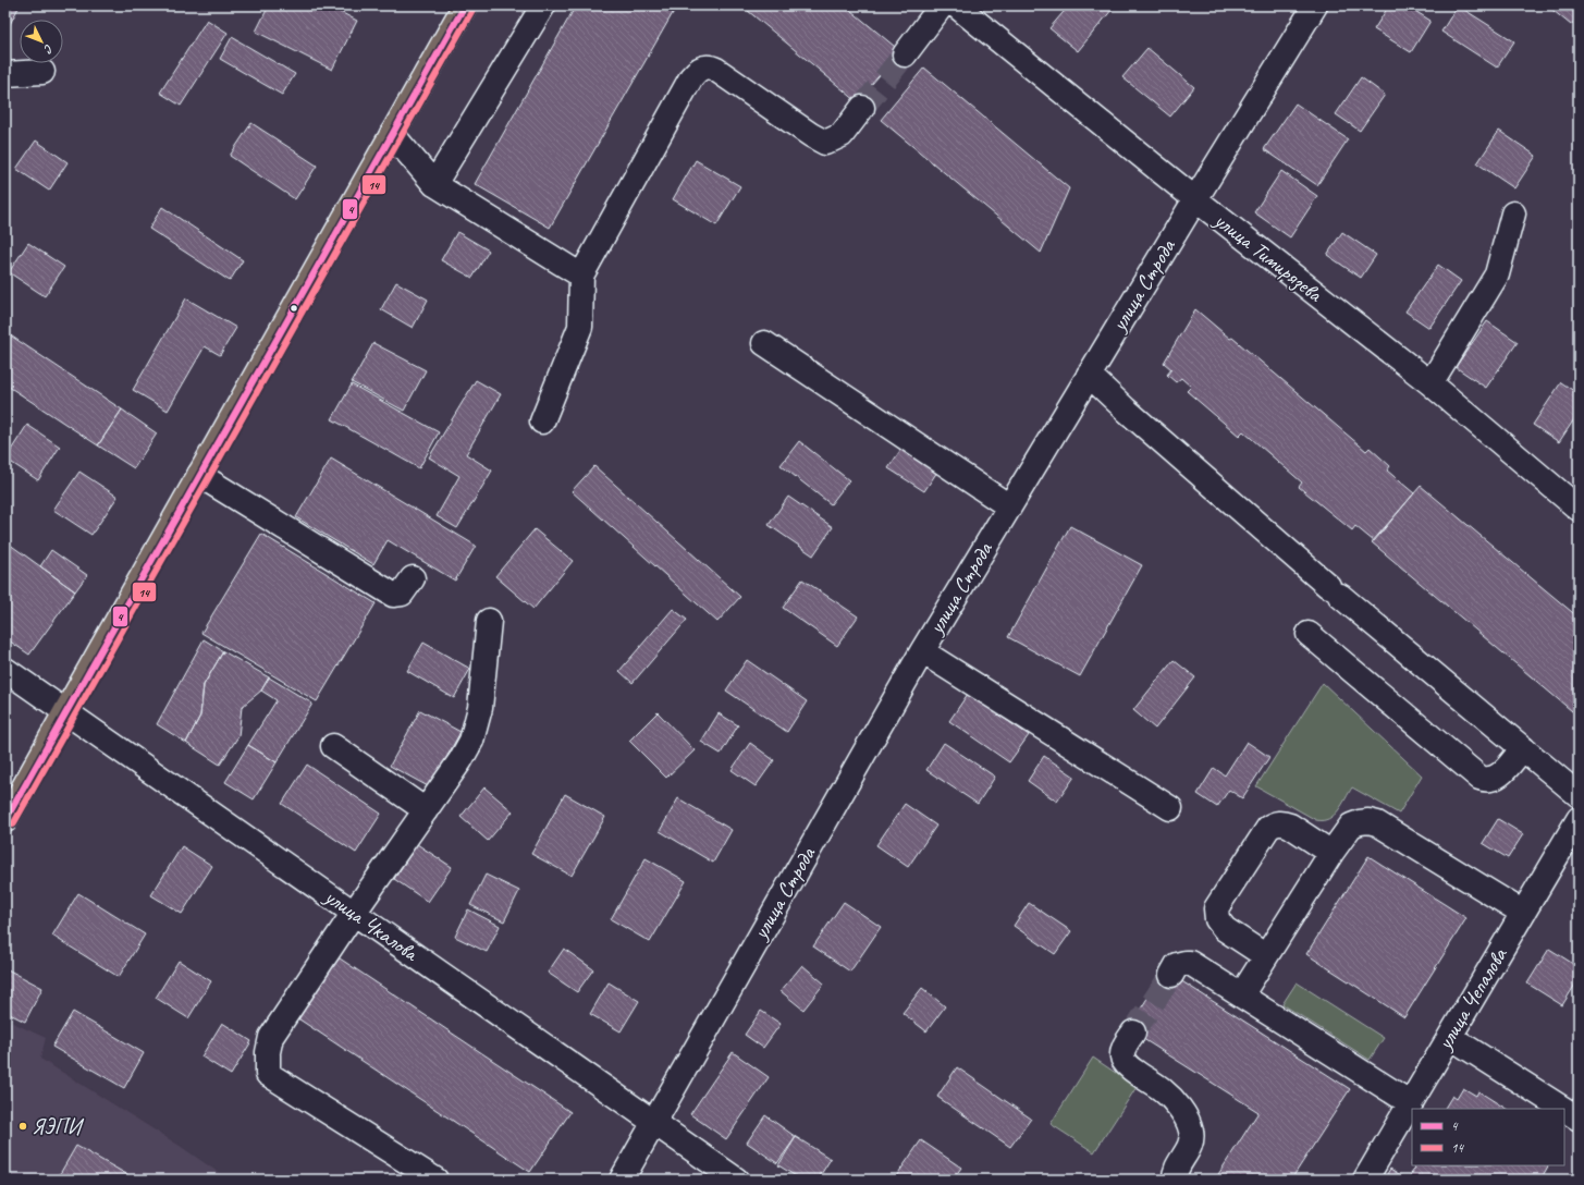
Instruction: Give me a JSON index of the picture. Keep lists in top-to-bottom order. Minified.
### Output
{"streets":{"street":["улица Тимирязева","улица Строда","улица Чкалова","улица Чепалова"]},"crossings":[["улица Тимирязева","улица Строда"],["улица Строда","улица Чкалова"]],"places":["ЯЭПИ"],"lines":["transit line 4","transit line 14"],"legend":["4","14"],"north":"bottom right"}
